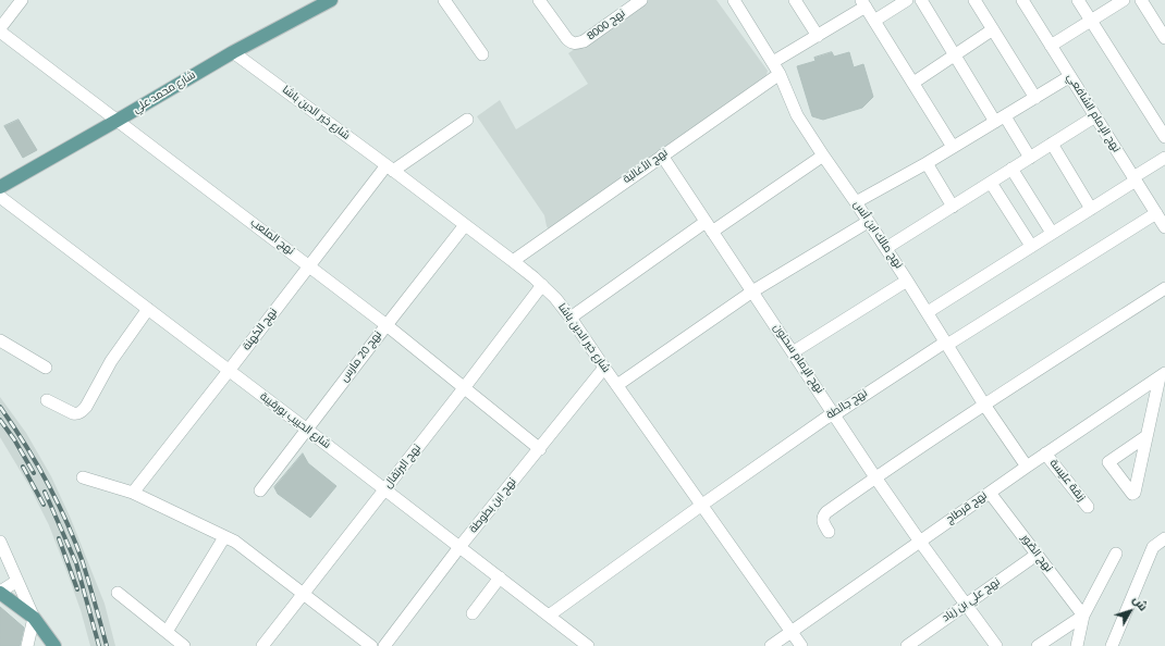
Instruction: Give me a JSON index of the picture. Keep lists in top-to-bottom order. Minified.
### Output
{"streets":{"main road":["شارع محمد علي"],"street":["نهج 8000","شارع خير الدين باشا","نهج الإمام الشافعي","نهج الأغالبة","نهج مالك ابن أنس","نهج الملعب","نهج الكهنة","نهج 20 مارس","نهج الإمام سحنون","نهج جالطة","شارع الحبيب بورقيبة","نهج البرتقال","زنقة عليسة","نهج ابن بطوطة","نهج قرطاج","نهج الصّور","نهج علي بن زياد"]},"crossings":[["شارع محمد علي","شارع خير الدين باشا"],["شارع محمد علي","نهج الملعب"],["شارع خير الدين باشا","نهج الأغالبة"],["شارع خير الدين باشا","نهج الكهنة"],["شارع خير الدين باشا","نهج 20 مارس"],["شارع خير الدين باشا","نهج جالطة"],["شارع خير الدين باشا","نهج البرتقال"],["شارع خير الدين باشا","نهج ابن بطوطة"],["شارع خير الدين باشا","نهج قرطاج"],["نهج الإمام الشافعي","نهج جالطة"],["نهج الأغالبة","نهج مالك ابن أنس"],["نهج الأغالبة","نهج الإمام سحنون"],["نهج مالك ابن أنس","نهج جالطة"],["نهج مالك ابن أنس","نهج قرطاج"],["نهج الملعب","نهج الكهنة"],["نهج الملعب","نهج 20 مارس"],["نهج الملعب","نهج البرتقال"],["نهج الملعب","نهج ابن بطوطة"],["نهج الكهنة","شارع الحبيب بورقيبة"],["نهج 20 مارس","شارع الحبيب بورقيبة"],["نهج الإمام سحنون","نهج جالطة"],["نهج الإمام سحنون","نهج قرطاج"],["نهج الإمام سحنون","نهج علي بن زياد"],["نهج جالطة","شارع الحبيب بورقيبة"],["شارع الحبيب بورقيبة","نهج البرتقال"],["شارع الحبيب بورقيبة","نهج ابن بطوطة"],["زنقة عليسة","نهج قرطاج"],["نهج قرطاج","نهج الصّور"],["نهج الصّور","نهج علي بن زياد"]],"north":"top right"}
